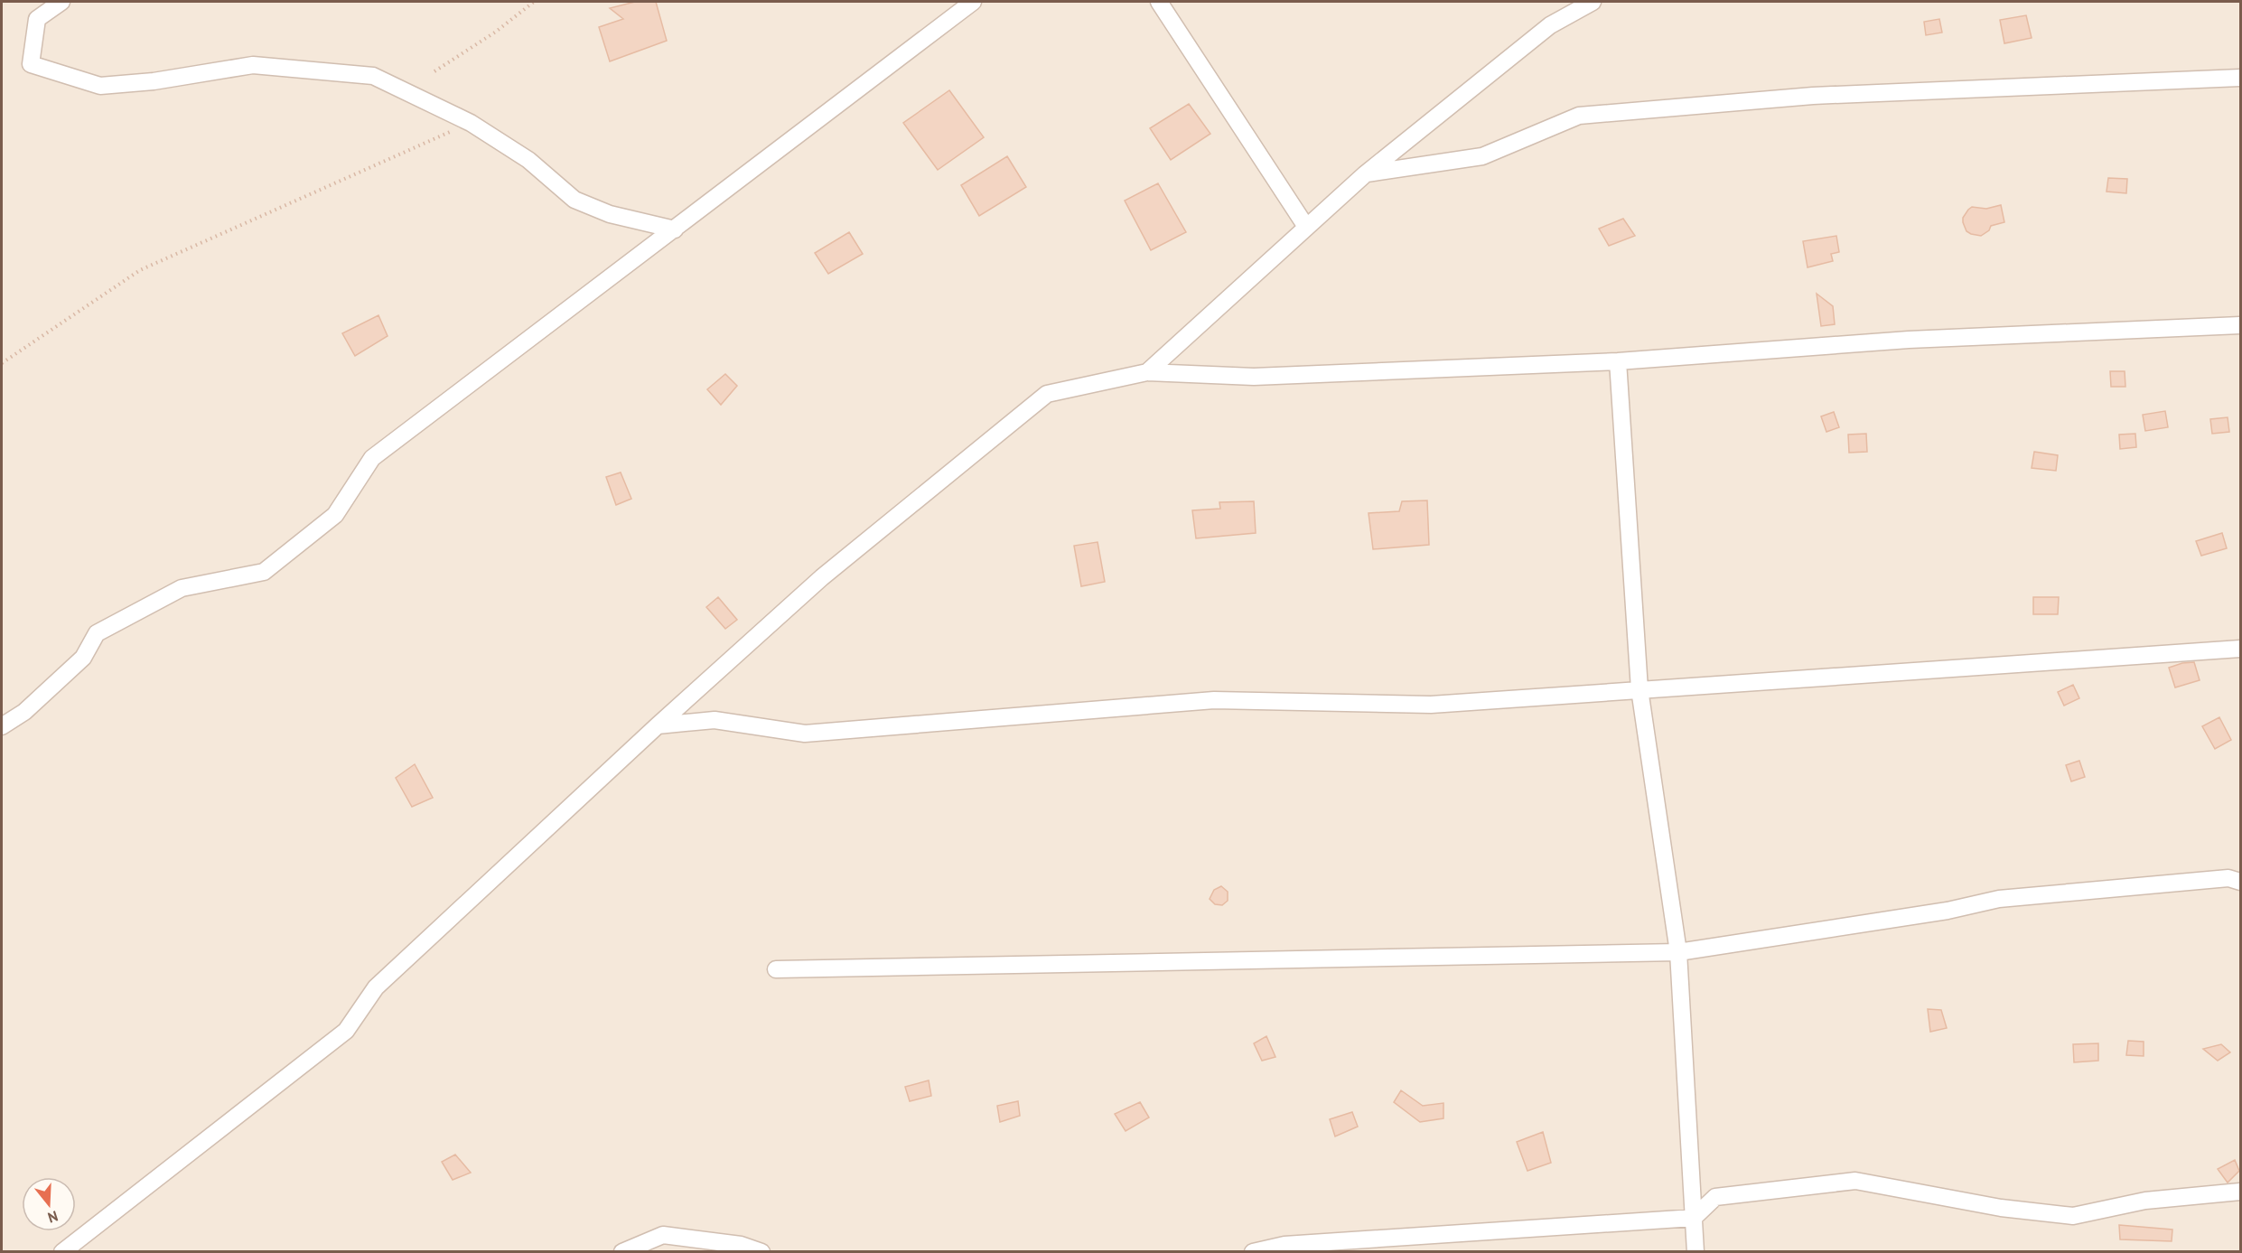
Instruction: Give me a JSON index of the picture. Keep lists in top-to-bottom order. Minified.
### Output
{"north":"bottom"}
